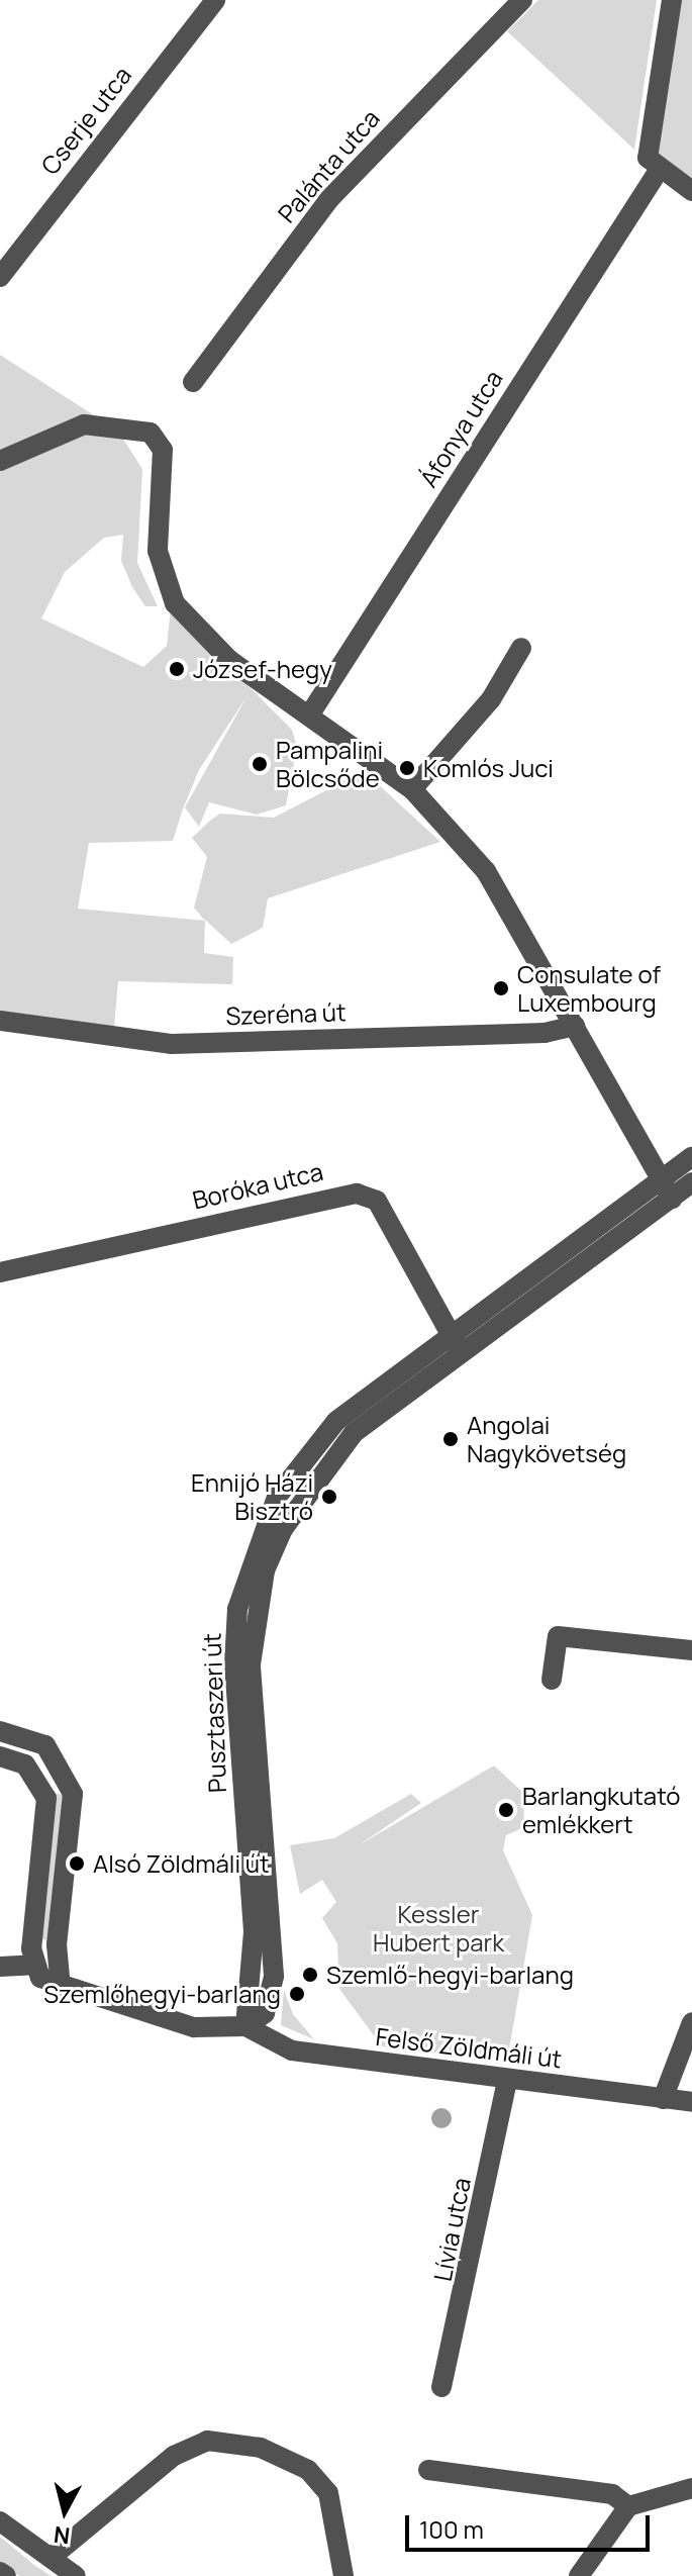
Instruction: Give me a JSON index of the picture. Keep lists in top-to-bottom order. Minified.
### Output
{"streets":{"street":["Cserje utca","Palánta utca","Áfonya utca","Szeréna út","Boróka utca","Pusztaszeri út","Felső Zöldmáli út","Lívia utca"]},"crossings":[["Boróka utca","Pusztaszeri út"],["Pusztaszeri út","Felső Zöldmáli út"],["Felső Zöldmáli út","Lívia utca"]],"parks":["Kessler Hubert park"],"places":["József-hegy","Pampalini Bölcsőde","Komlós Juci","Consulate of Luxembourg","Angolai Nagykövetség","Ennijó Házi Bisztró","Barlangkutató emlékkert","Alsó Zöldmáli út","Szemlő-hegyi-barlang","Szemlőhegyi-barlang"],"scale_bar":"100 m","north":"bottom"}
